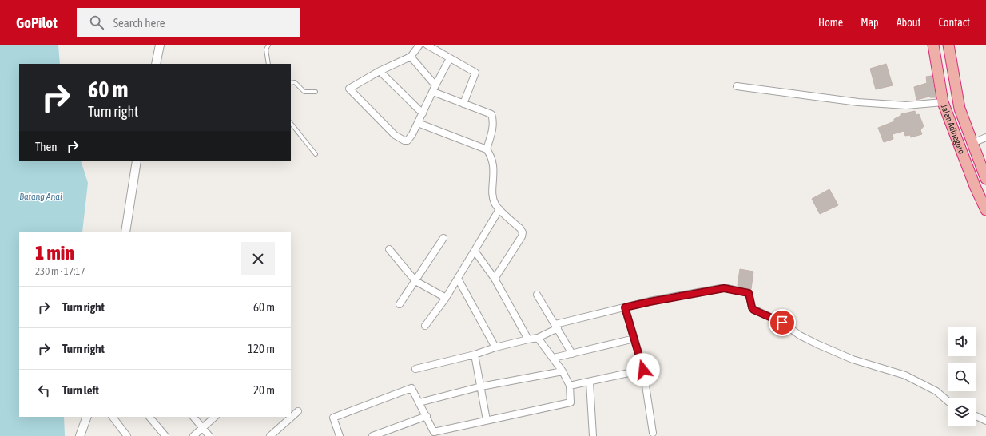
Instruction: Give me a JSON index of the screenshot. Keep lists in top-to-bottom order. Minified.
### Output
{"streets":{"highway":["Jalan Adinegoro"]},"water":["Batang Anai"],"page":{"header":"GoPilot","search":"Search here","nav":["Home","Map","About","Contact"],"turn":["60 m","Turn right"],"then":"Then","heading":["1 min","230 m · 17:17"],"list":[{"name":"Turn right","value":"60 m"},{"name":"Turn right","value":"120 m"},{"name":"Turn left","value":"20 m"}]}}
